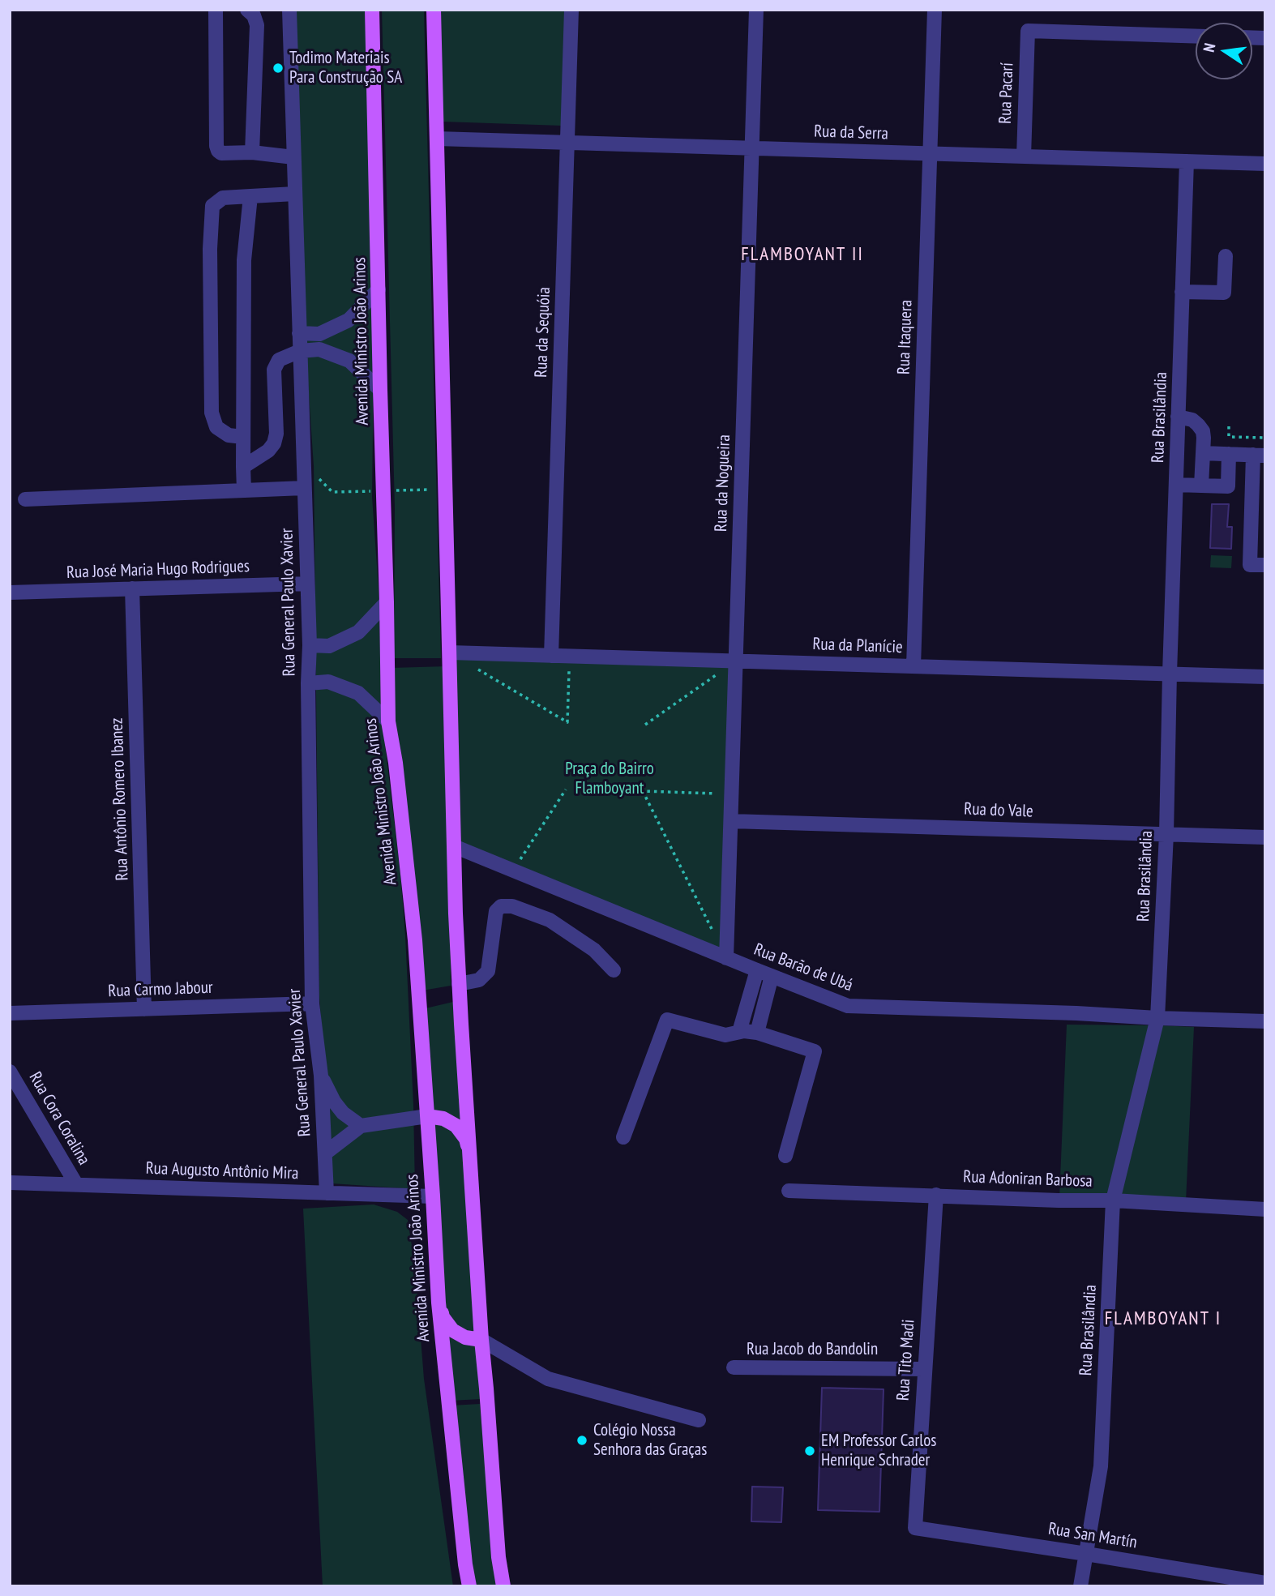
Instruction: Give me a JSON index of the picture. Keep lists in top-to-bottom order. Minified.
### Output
{"streets":{"main road":["Avenida Ministro João Arinos"],"street":["Rua Pacarí","Rua da Serra","Rua da Sequóia","Rua Itaquera","Rua Brasilândia","Rua da Nogueira","Rua José Maria Hugo Rodrigues","Rua General Paulo Xavier","Rua da Planície","Rua Antônio Romero Ibanez","Rua do Vale","Rua Barão de Ubá","Rua Carmo Jabour","Rua Cora Coralina","Rua Augusto Antônio Mira","Rua Adoniran Barbosa","Rua Jacob do Bandolin","Rua Tito Madi","Rua San Martín"]},"crossings":[["Rua Pacarí","Rua da Serra"],["Rua da Serra","Rua da Sequóia"],["Rua da Serra","Rua Itaquera"],["Rua da Serra","Rua Brasilândia"],["Rua da Serra","Rua da Nogueira"],["Rua da Sequóia","Rua da Planície"],["Rua Itaquera","Rua da Planície"],["Avenida Ministro João Arinos","Rua Augusto Antônio Mira"],["Rua Brasilândia","Rua da Planície"],["Rua Brasilândia","Rua do Vale"],["Rua Brasilândia","Rua Barão de Ubá"],["Rua Brasilândia","Rua Adoniran Barbosa"],["Rua Brasilândia","Rua San Martín"],["Rua da Nogueira","Rua da Planície"],["Rua da Nogueira","Rua do Vale"],["Rua da Nogueira","Rua Barão de Ubá"],["Rua José Maria Hugo Rodrigues","Rua General Paulo Xavier"],["Rua José Maria Hugo Rodrigues","Rua Antônio Romero Ibanez"],["Rua General Paulo Xavier","Rua Carmo Jabour"],["Rua General Paulo Xavier","Rua Augusto Antônio Mira"],["Rua Antônio Romero Ibanez","Rua Carmo Jabour"],["Rua Cora Coralina","Rua Augusto Antônio Mira"],["Rua Adoniran Barbosa","Rua Tito Madi"],["Rua Jacob do Bandolin","Rua Tito Madi"],["Rua Tito Madi","Rua San Martín"]],"districts":["FLAMBOYANT II","FLAMBOYANT I"],"parks":["Praça do Bairro Flamboyant"],"places":["Todimo Materiais Para Construção SA","Colégio Nossa Senhora das Graças","EM Professor Carlos Henrique Schrader"],"north":"left"}
